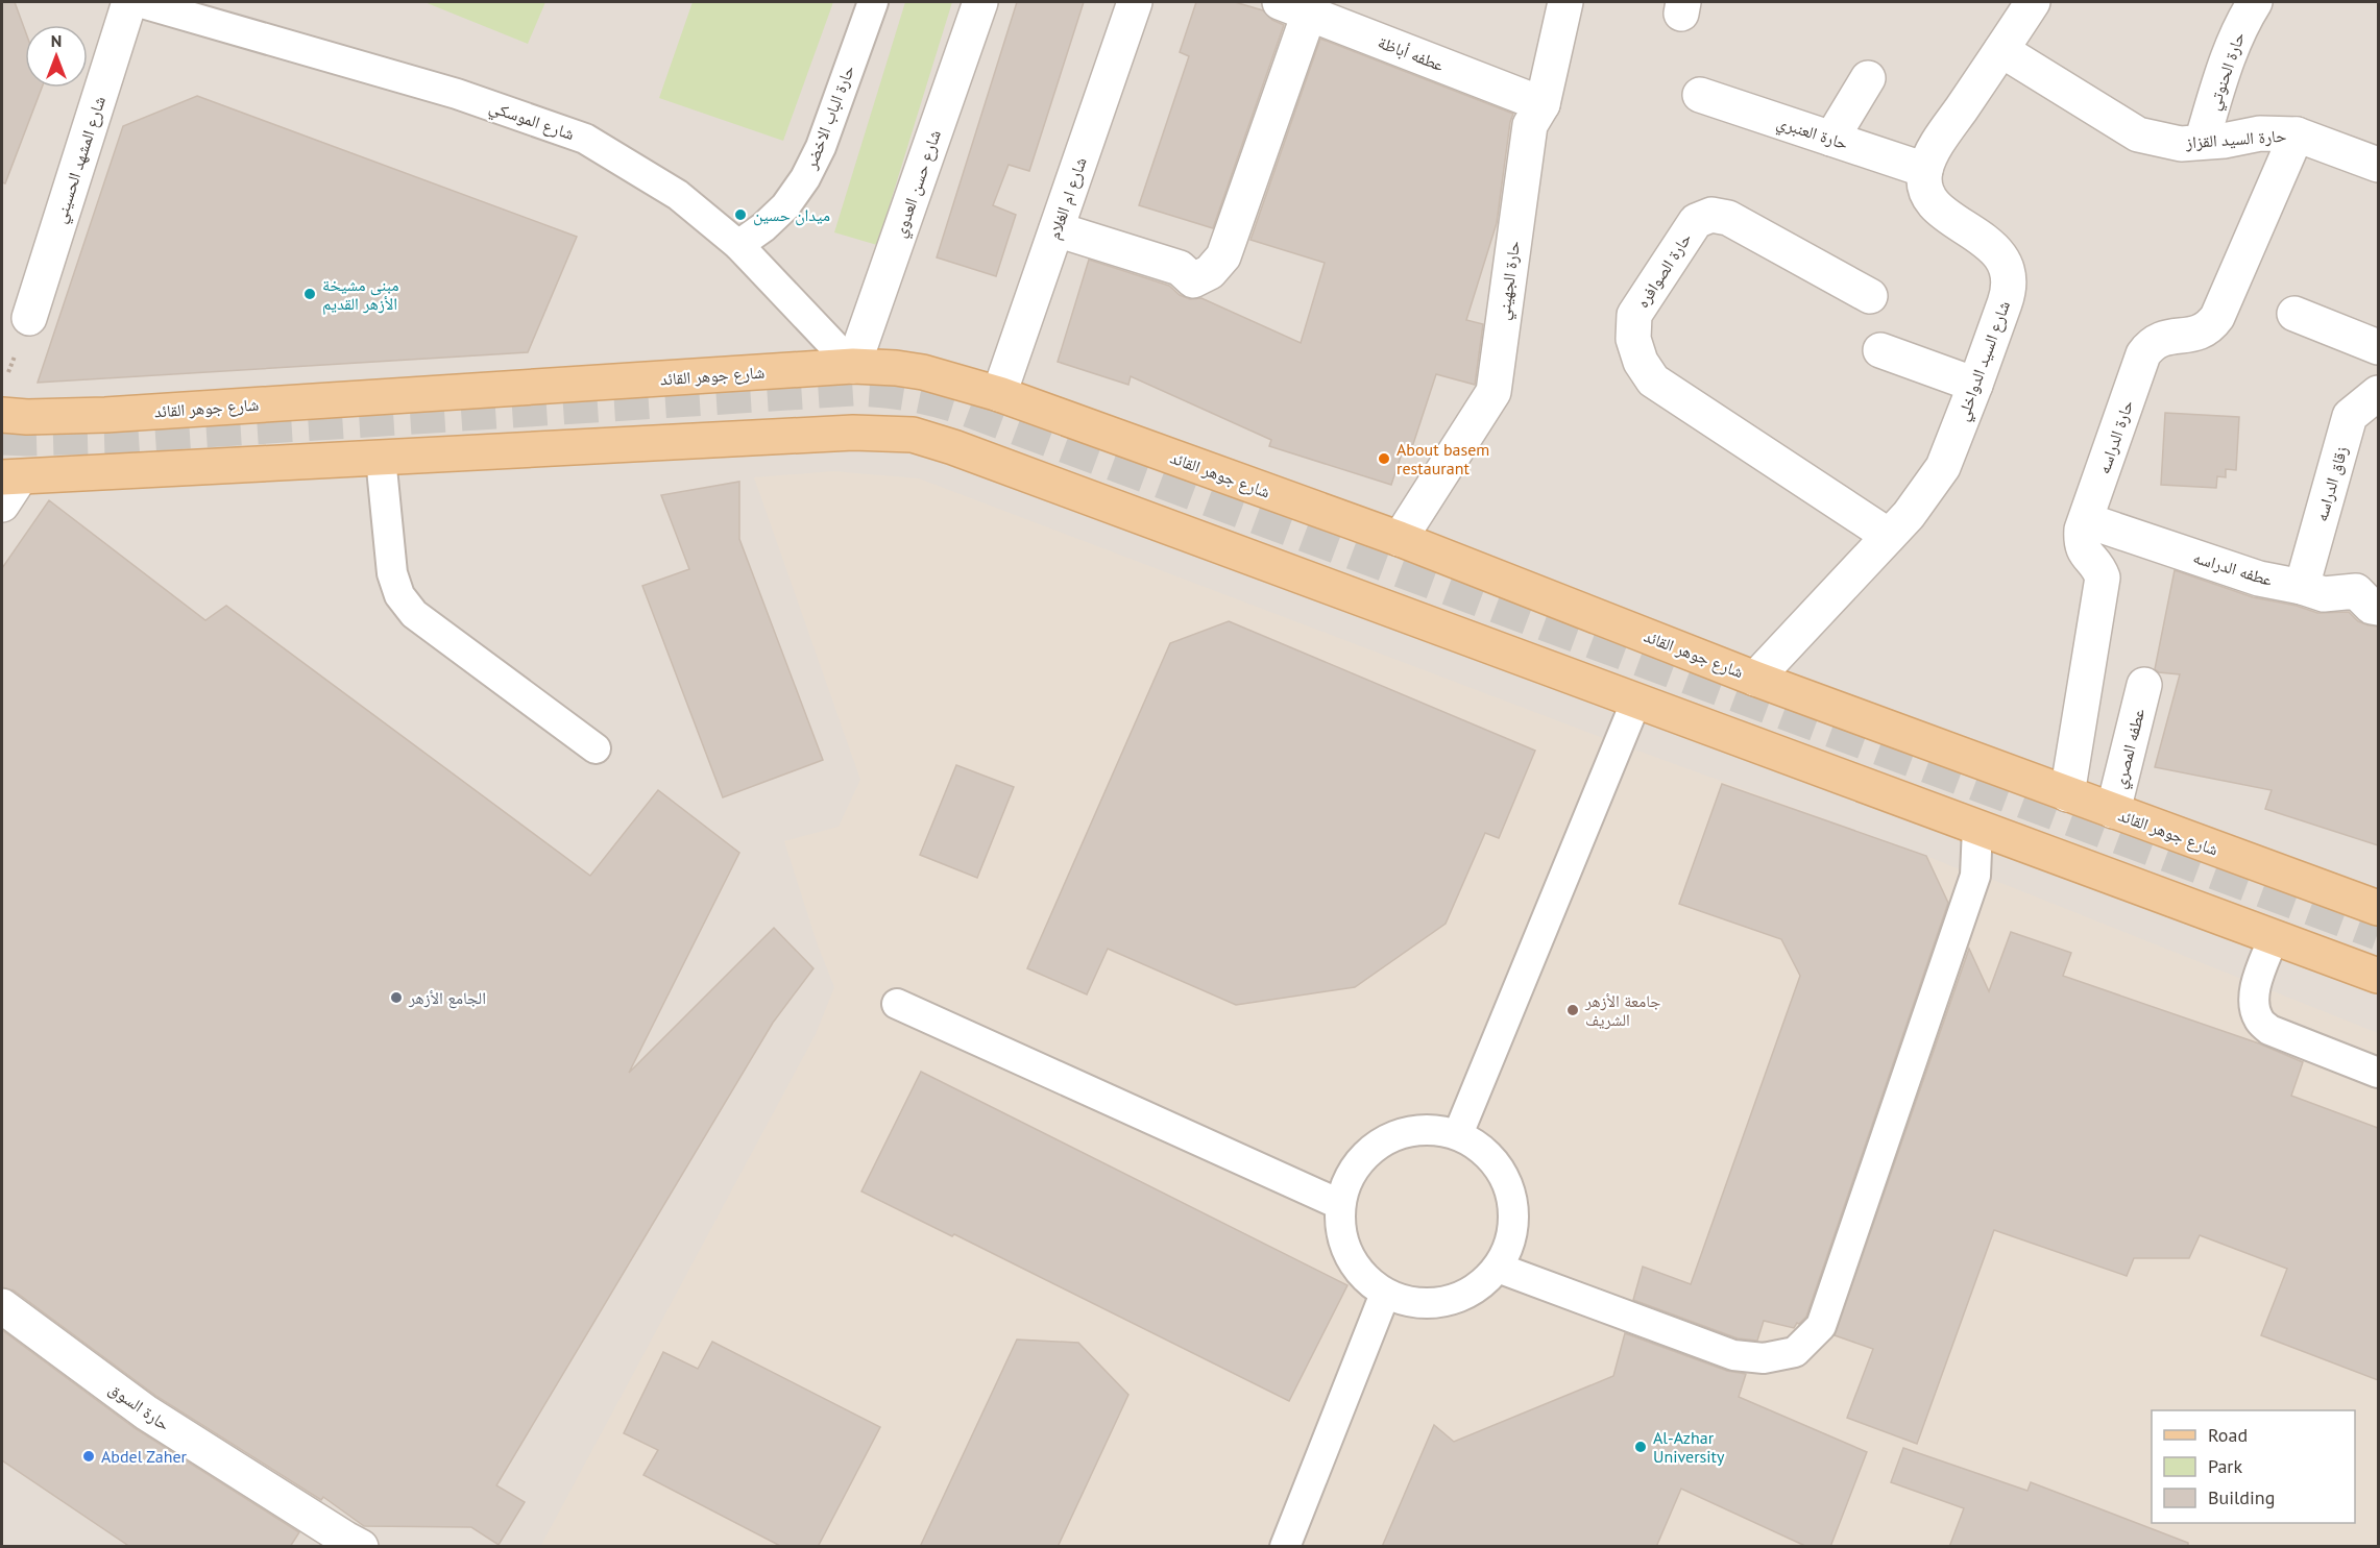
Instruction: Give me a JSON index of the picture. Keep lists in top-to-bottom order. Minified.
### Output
{"streets":{"main road":["شارع جوهر القائد"],"street":["عطفه أباظة","حارة الحنوتي","حارة العنبري","حارة السيد القزاز","شارع المشهد الحسيني","شارع حسن العدوي","شارع ام الغلام","حارة الصوافره","حارة الجهيني","شارع السيد الدواخلي","حارة الدراسه","زقاق الدراسه","عطفه الدراسه","عطفه المصري","حارة السوق"],"lane":["حارة الباب الاخضر","شارع الموسكي"]},"crossings":[["عطفه أباظة","حارة الجهيني"],["حارة الحنوتي","حارة السيد القزاز"],["حارة الباب الاخضر","شارع الموسكي"],["شارع الموسكي","شارع حسن العدوي"],["شارع الموسكي","شارع جوهر القائد"],["حارة العنبري","شارع السيد الدواخلي"],["حارة السيد القزاز","حارة الدراسه"],["شارع حسن العدوي","شارع جوهر القائد"],["شارع ام الغلام","شارع جوهر القائد"],["حارة الصوافره","شارع السيد الدواخلي"],["حارة الجهيني","شارع جوهر القائد"],["شارع السيد الدواخلي","شارع جوهر القائد"],["شارع جوهر القائد","حارة الدراسه"],["شارع جوهر القائد","عطفه المصري"],["حارة الدراسه","عطفه الدراسه"],["زقاق الدراسه","عطفه الدراسه"]],"places":["ميدان حسين","مبنى مشيخة الأزهر القديم","About basem restaurant","الجامع الأزهر","جامعة الأزهر الشريف","Al-Azhar University","Abdel Zaher"],"legend":["Road","Park","Building"],"north":"top"}
